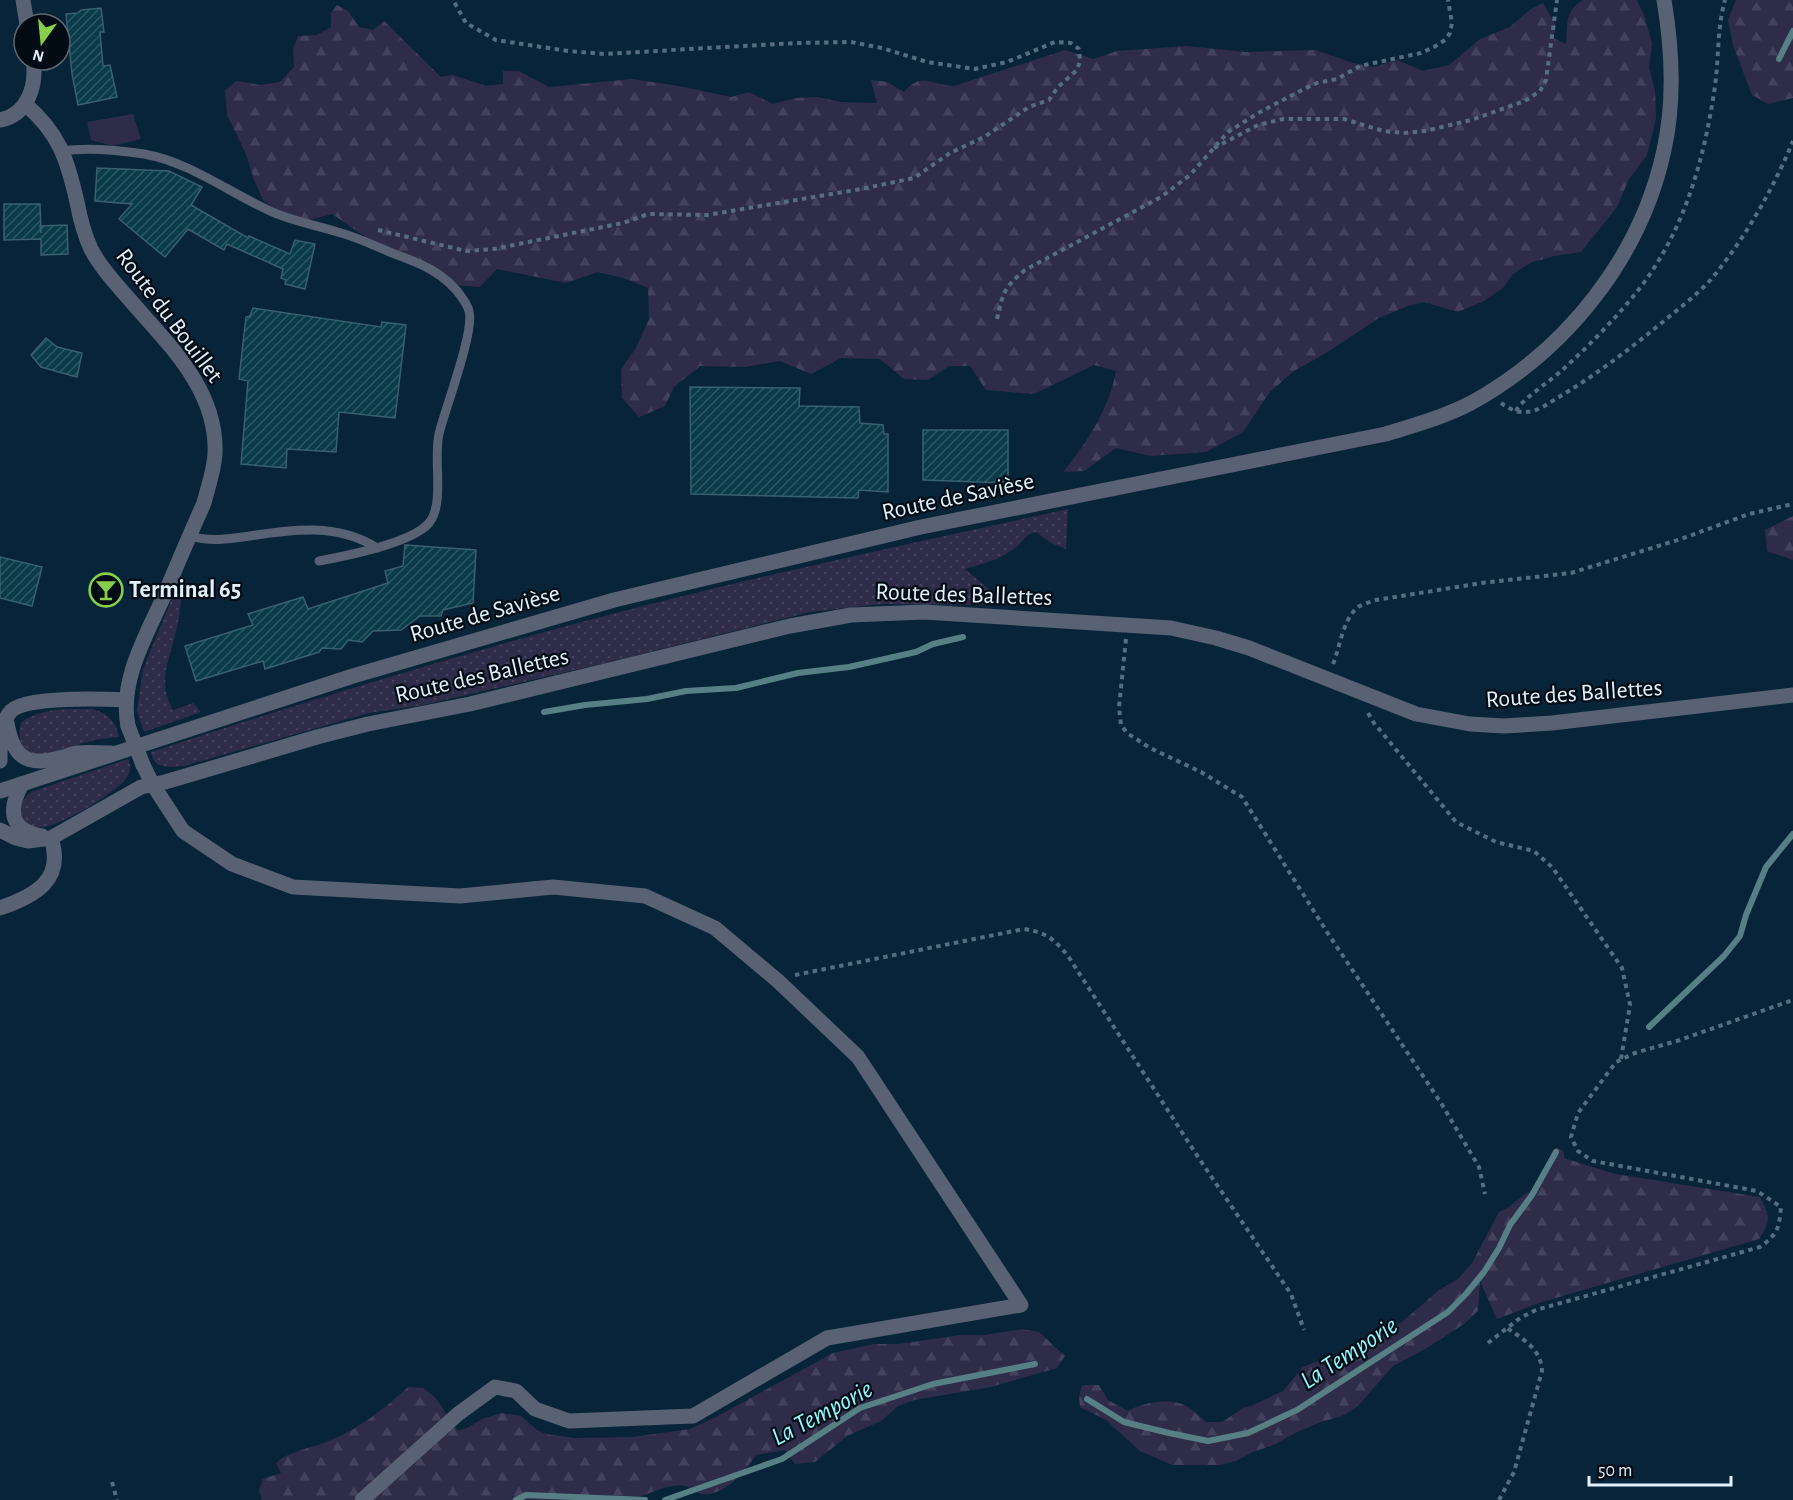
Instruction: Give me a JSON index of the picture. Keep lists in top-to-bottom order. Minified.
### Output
{"streets":{"street":["Route du Bouillet","Route de Savièse","Route des Ballettes"]},"crossings":[["Route du Bouillet","Route des Ballettes"]],"water":["La Temporie"],"places":{"bar":["Terminal 65"]},"scale_bar":"50 m","north":"bottom"}
